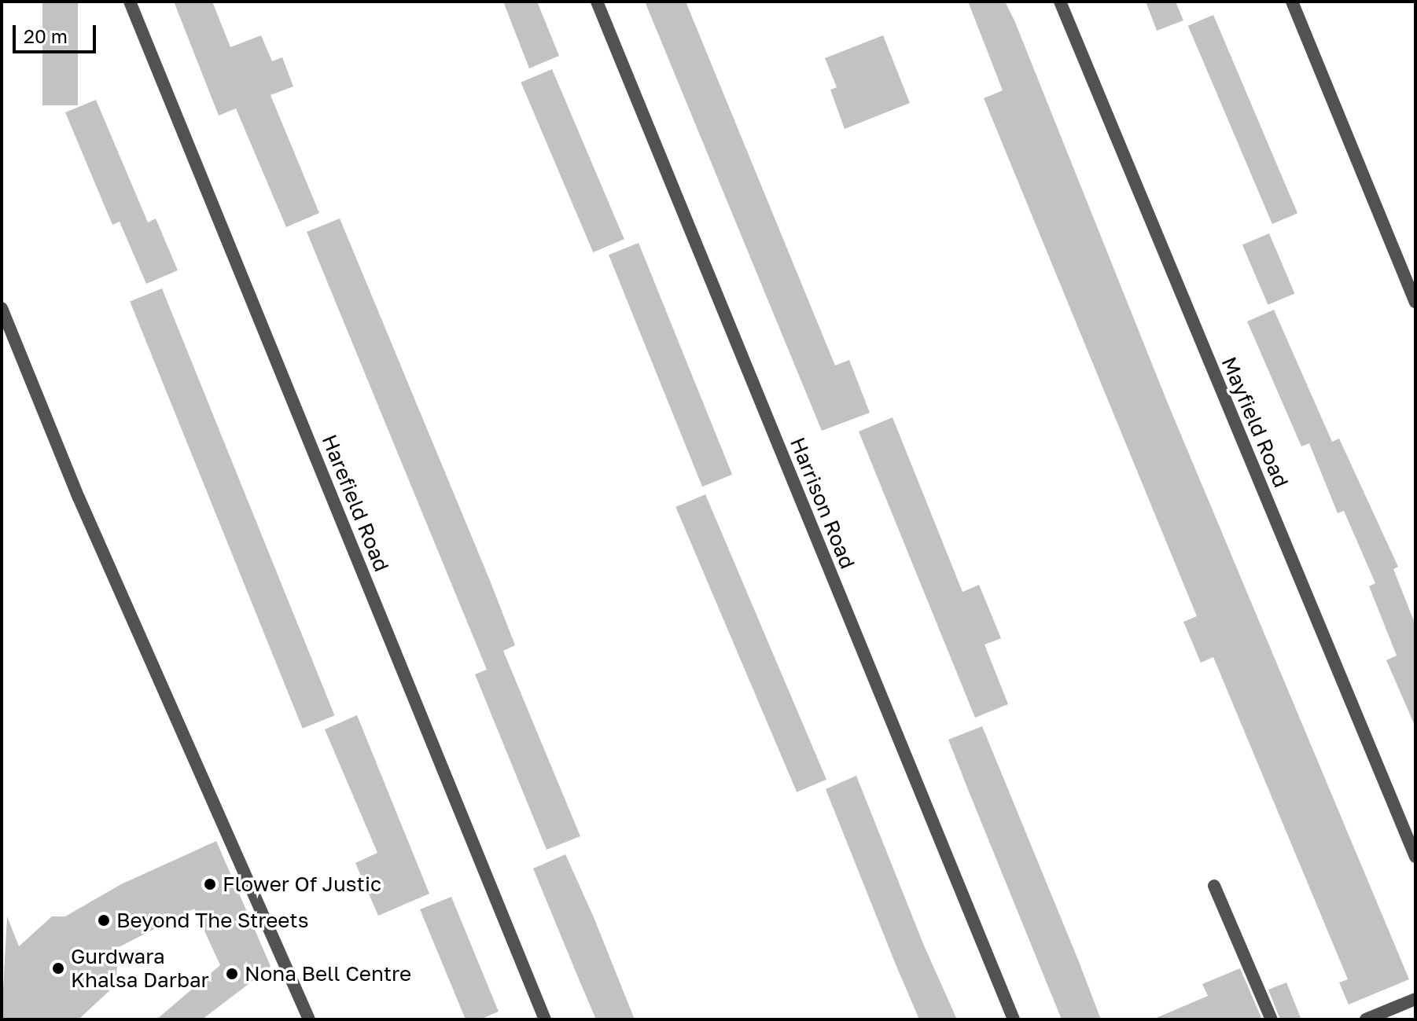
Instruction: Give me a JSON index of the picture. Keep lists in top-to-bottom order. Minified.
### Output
{"streets":{"street":["Mayfield Road","Harefield Road","Harrison Road"]},"places":["Flower Of Justic","Beyond The Streets","Gurdwara Khalsa Darbar","Nona Bell Centre"],"scale_bar":"20 m"}
